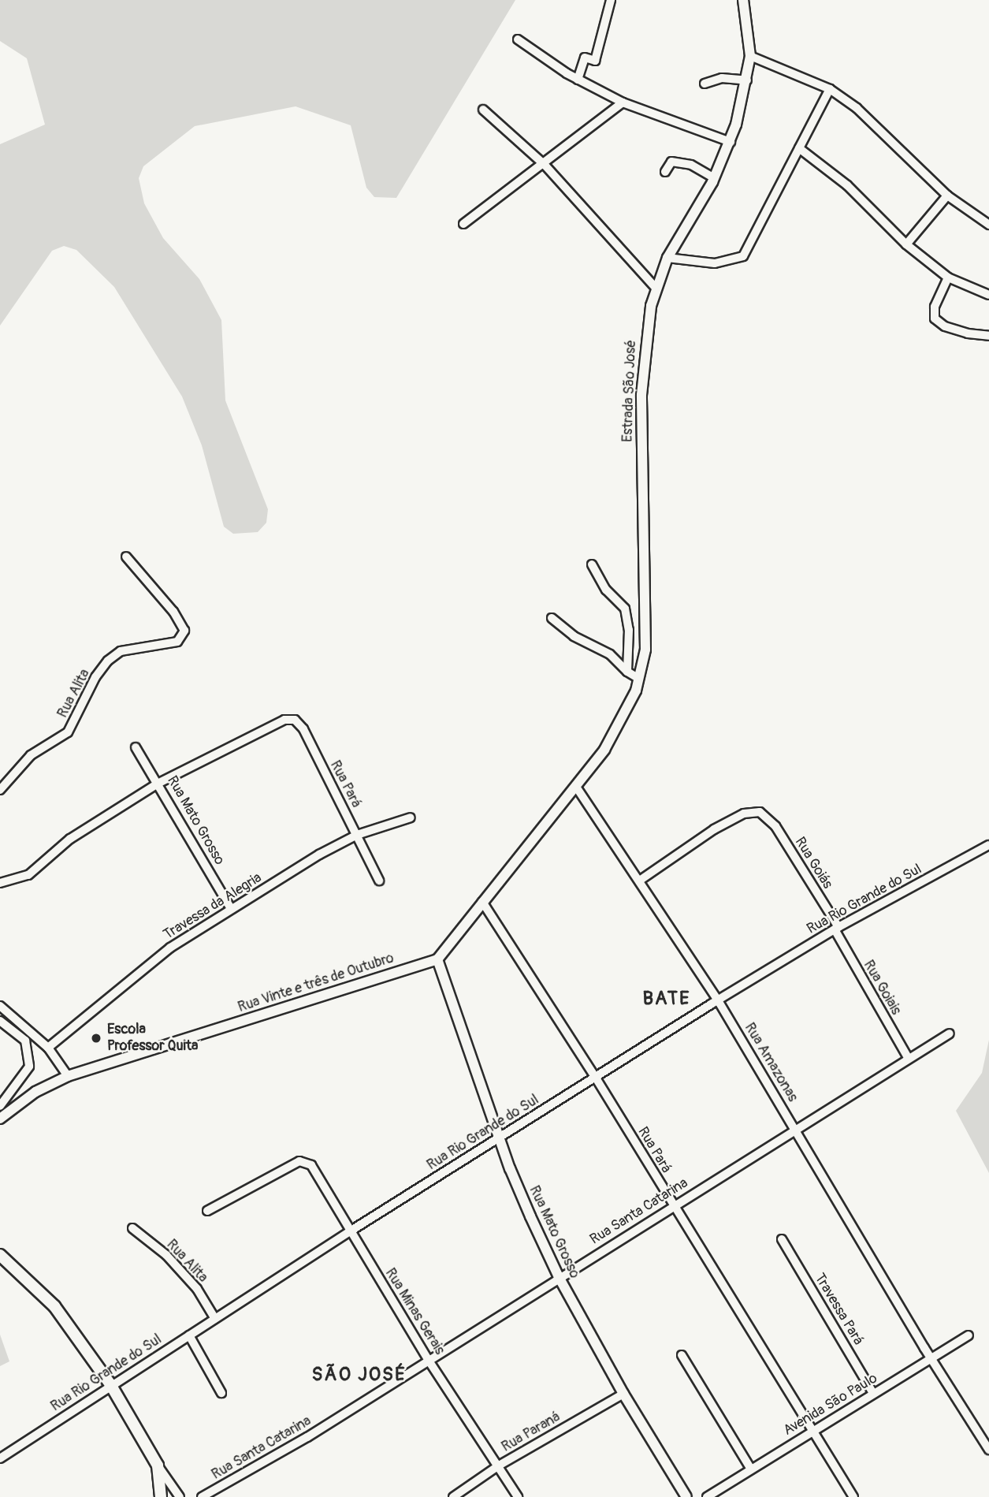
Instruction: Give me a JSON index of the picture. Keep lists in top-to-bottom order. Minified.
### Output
{"streets":{"street":["Estrada São José","Rua Alita","Rua Pará","Rua Mato Grosso","Rua Goiás","Rua Rio Grande do Sul","Travessa da Alegria","Rua Vinte e três de Outubro","Rua Goiais","Rua Amazonas","Rua Santa Catarina","Travessa Pará","Rua Minas Gerais","Avenida São Paulo","Rua Paraná"]},"crossings":[["Estrada São José","Rua Amazonas"],["Rua Alita","Rua Rio Grande do Sul"],["Rua Pará","Rua Mato Grosso"],["Rua Pará","Rua Rio Grande do Sul"],["Rua Pará","Travessa da Alegria"],["Rua Pará","Rua Santa Catarina"],["Rua Pará","Avenida São Paulo"],["Rua Mato Grosso","Rua Rio Grande do Sul"],["Rua Mato Grosso","Travessa da Alegria"],["Rua Mato Grosso","Rua Vinte e três de Outubro"],["Rua Mato Grosso","Rua Santa Catarina"],["Rua Mato Grosso","Rua Paraná"],["Rua Goiás","Rua Rio Grande do Sul"],["Rua Goiás","Rua Goiais"],["Rua Goiás","Rua Amazonas"],["Rua Rio Grande do Sul","Rua Goiais"],["Rua Rio Grande do Sul","Rua Amazonas"],["Rua Rio Grande do Sul","Rua Minas Gerais"],["Rua Goiais","Rua Santa Catarina"],["Rua Amazonas","Rua Santa Catarina"],["Rua Amazonas","Avenida São Paulo"],["Rua Santa Catarina","Rua Minas Gerais"],["Travessa Pará","Avenida São Paulo"],["Rua Minas Gerais","Rua Paraná"]],"districts":["BATE","SÃO JOSÉ"],"places":["Escola Professor Quita"]}
